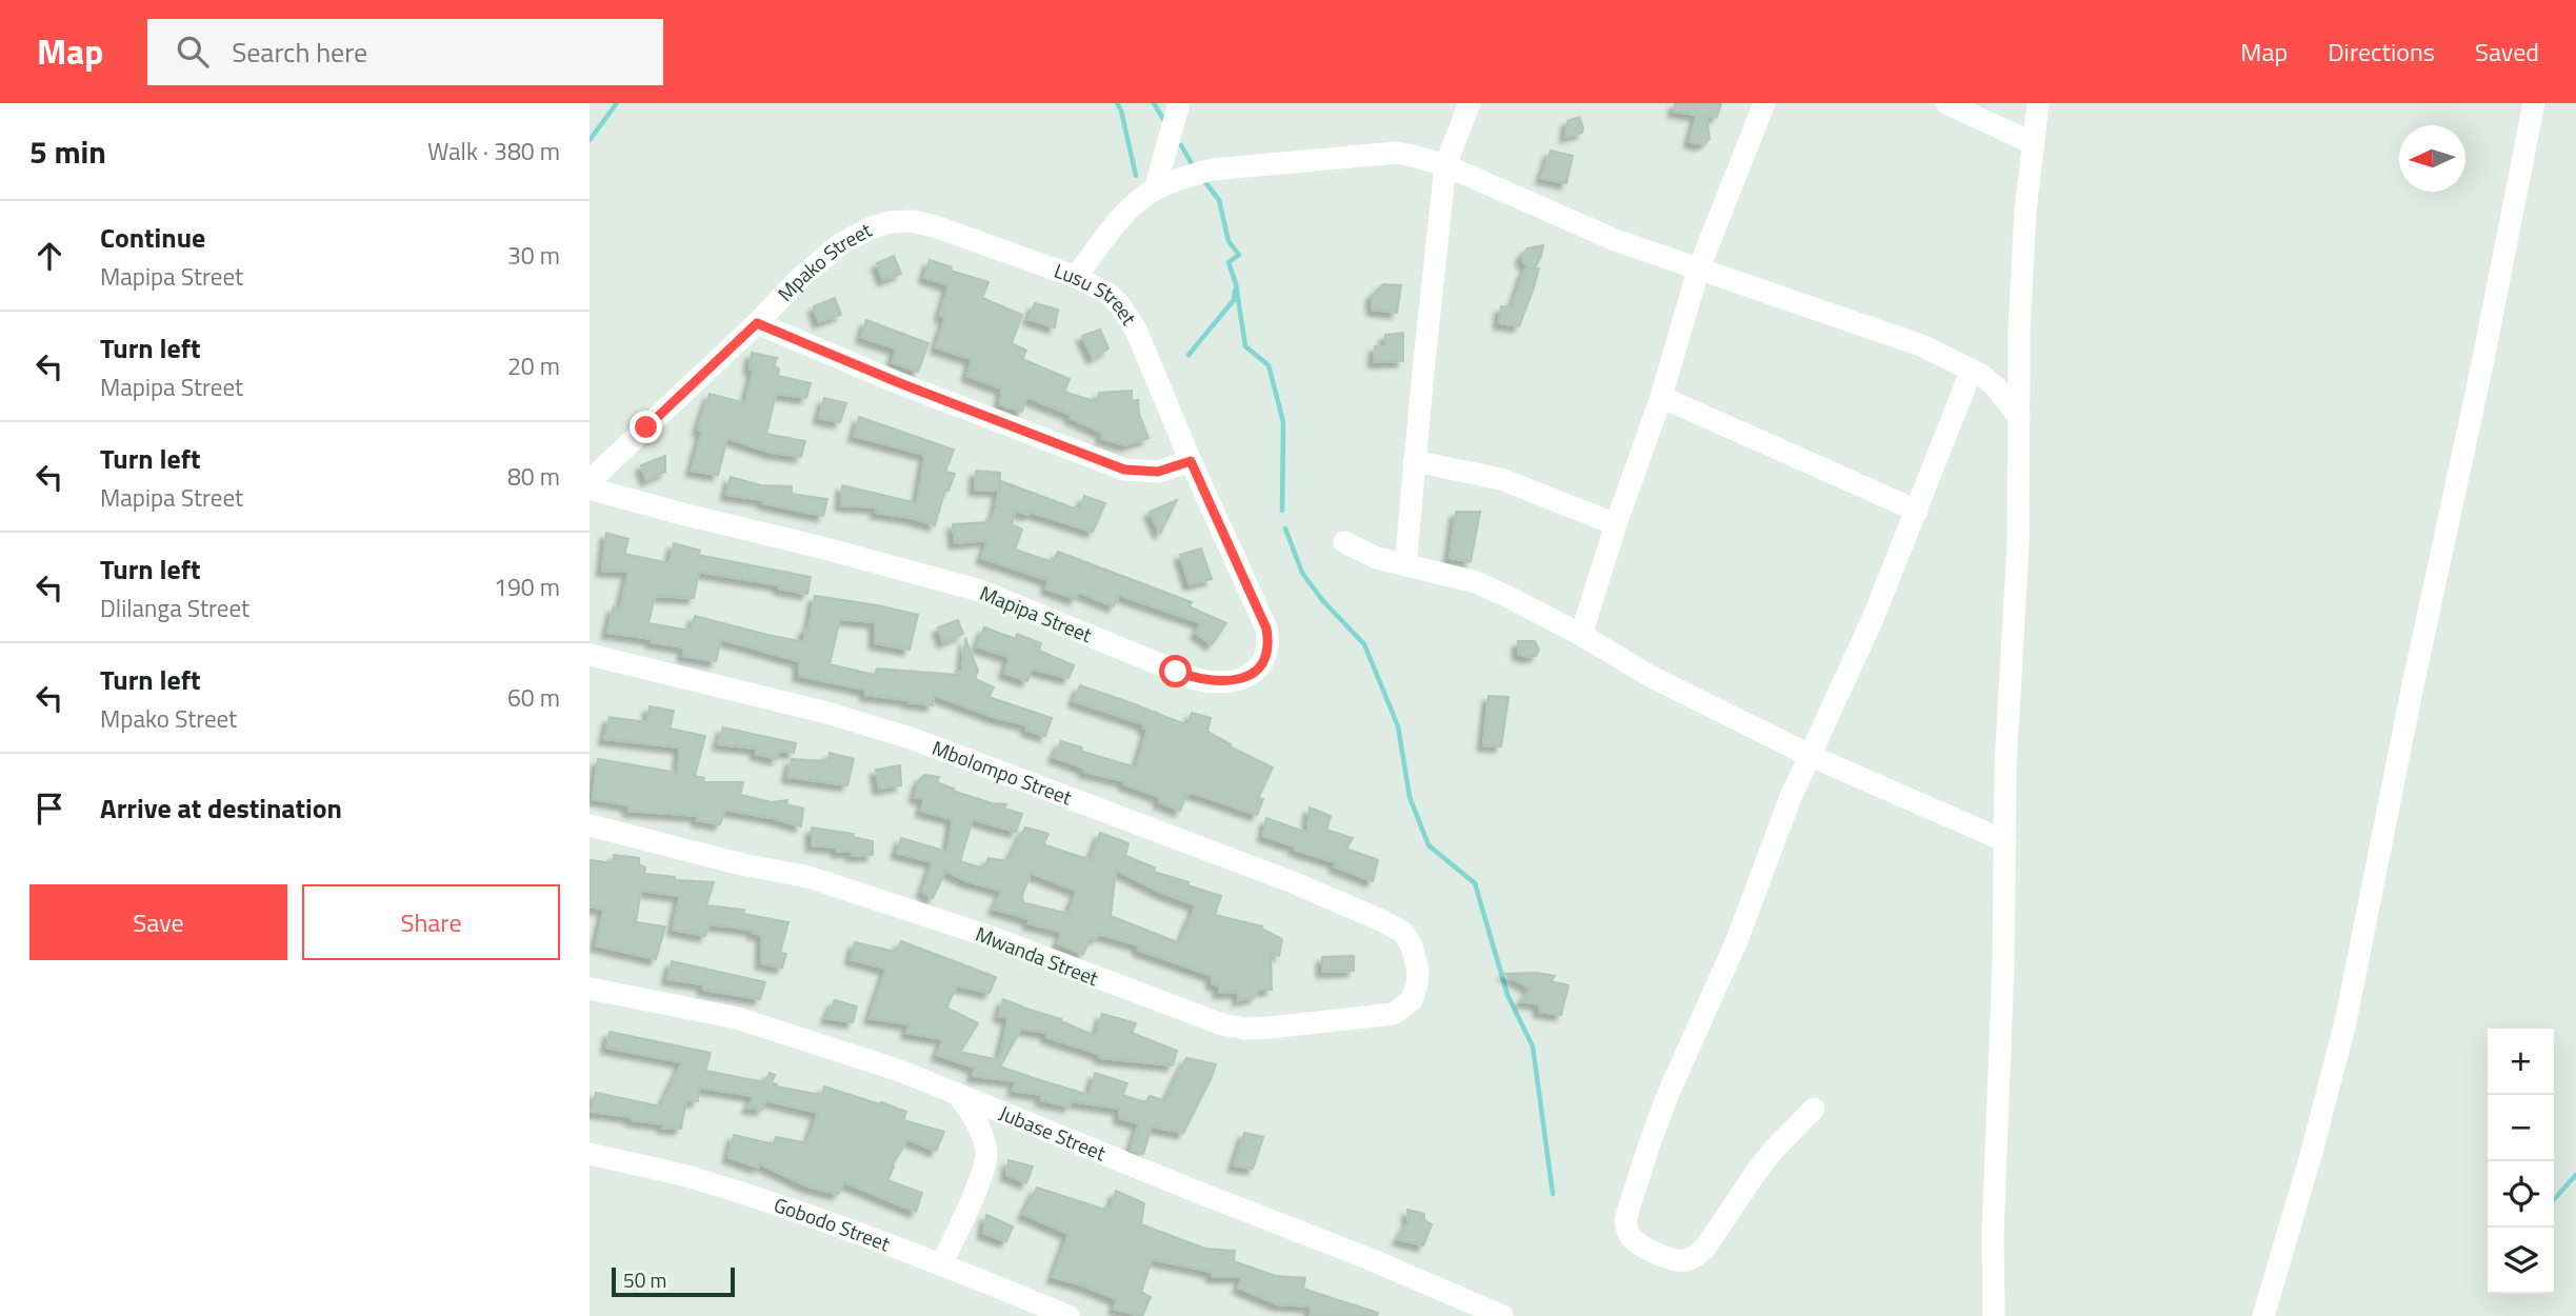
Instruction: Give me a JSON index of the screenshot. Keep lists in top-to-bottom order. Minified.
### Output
{"streets":{"street":["Mpako Street","Lusu Street","Mapipa Street","Mbolompo Street","Mwanda Street","Jubase Street","Gobodo Street"]},"crossings":[["Mpako Street","Lusu Street"],["Lusu Street","Mapipa Street"],["Mbolompo Street","Mwanda Street"]],"scale_bar":"50 m","north":"left","page":{"header":"Map","search":"Search here","nav":["Map","Directions","Saved"],"heading":["5 min","Walk · 380 m"],"list":[["Continue","Mapipa Street","30 m"],["Turn left","Mapipa Street","20 m"],["Turn left","Mapipa Street","80 m"],["Turn left","Dlilanga Street","190 m"],["Turn left","Mpako Street","60 m"],"Arrive at destination"],"buttons":["Save","Share"],"map_buttons":["+","−"],"scale":"50 m"}}
